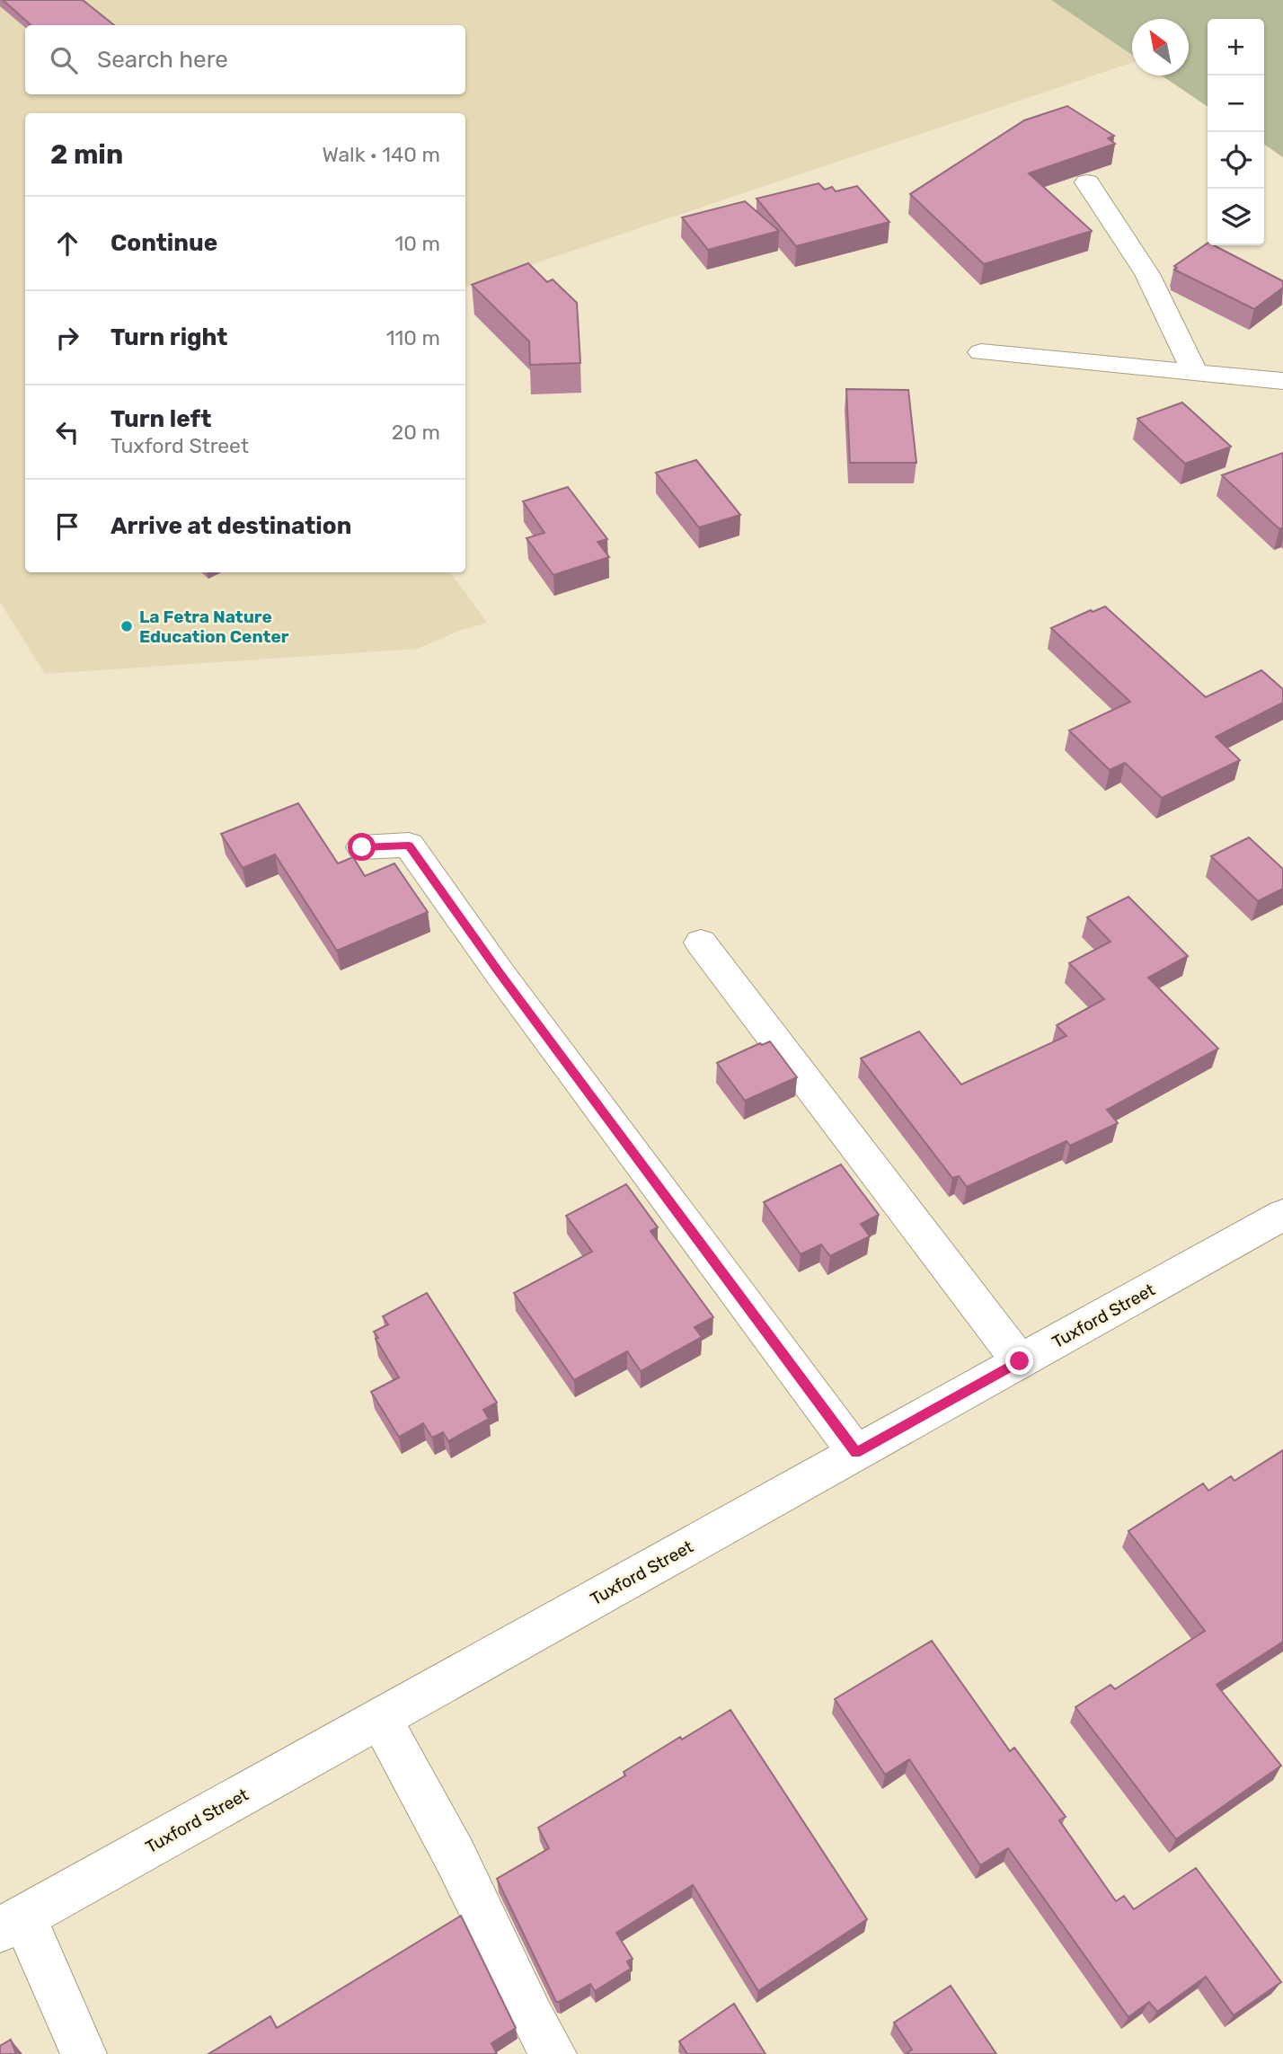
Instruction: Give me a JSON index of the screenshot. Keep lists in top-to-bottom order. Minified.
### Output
{"streets":{"street":["Tuxford Street"]},"places":["La Fetra Nature Education Center"],"north":"top left","page":{"map_buttons":["+","−"],"search":"Search here","heading":["2 min","Walk · 140 m"],"list":[["Continue","10 m"],["Turn right","110 m"],["Turn left","Tuxford Street","20 m"],"Arrive at destination"]}}
